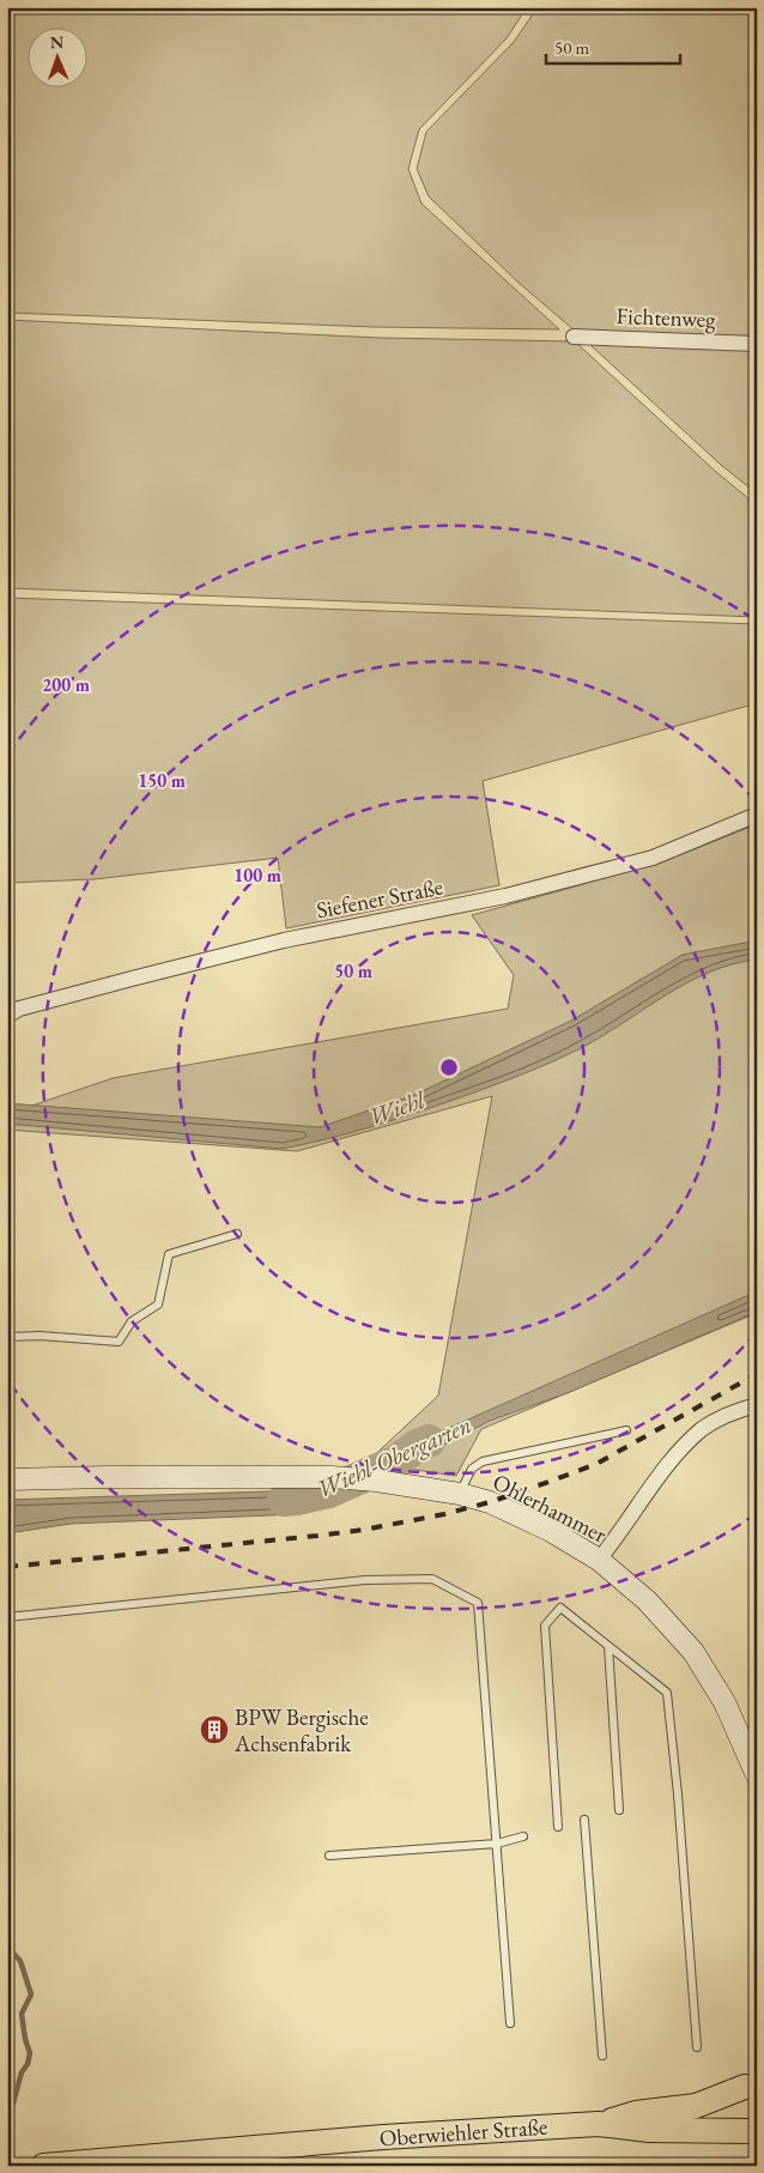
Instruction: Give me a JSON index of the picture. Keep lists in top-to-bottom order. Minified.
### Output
{"streets":{"main road":["Oberwiehler Straße"],"street":["Fichtenweg","Siefener Straße","Ohlerhammer"]},"water":["Wiehl","Wiehl-Obergarten"],"places":{"building":["BPW Bergische Achsenfabrik"]},"scale_bar":"50 m","north":"top","rings":["200 m","150 m","100 m","50 m"]}
